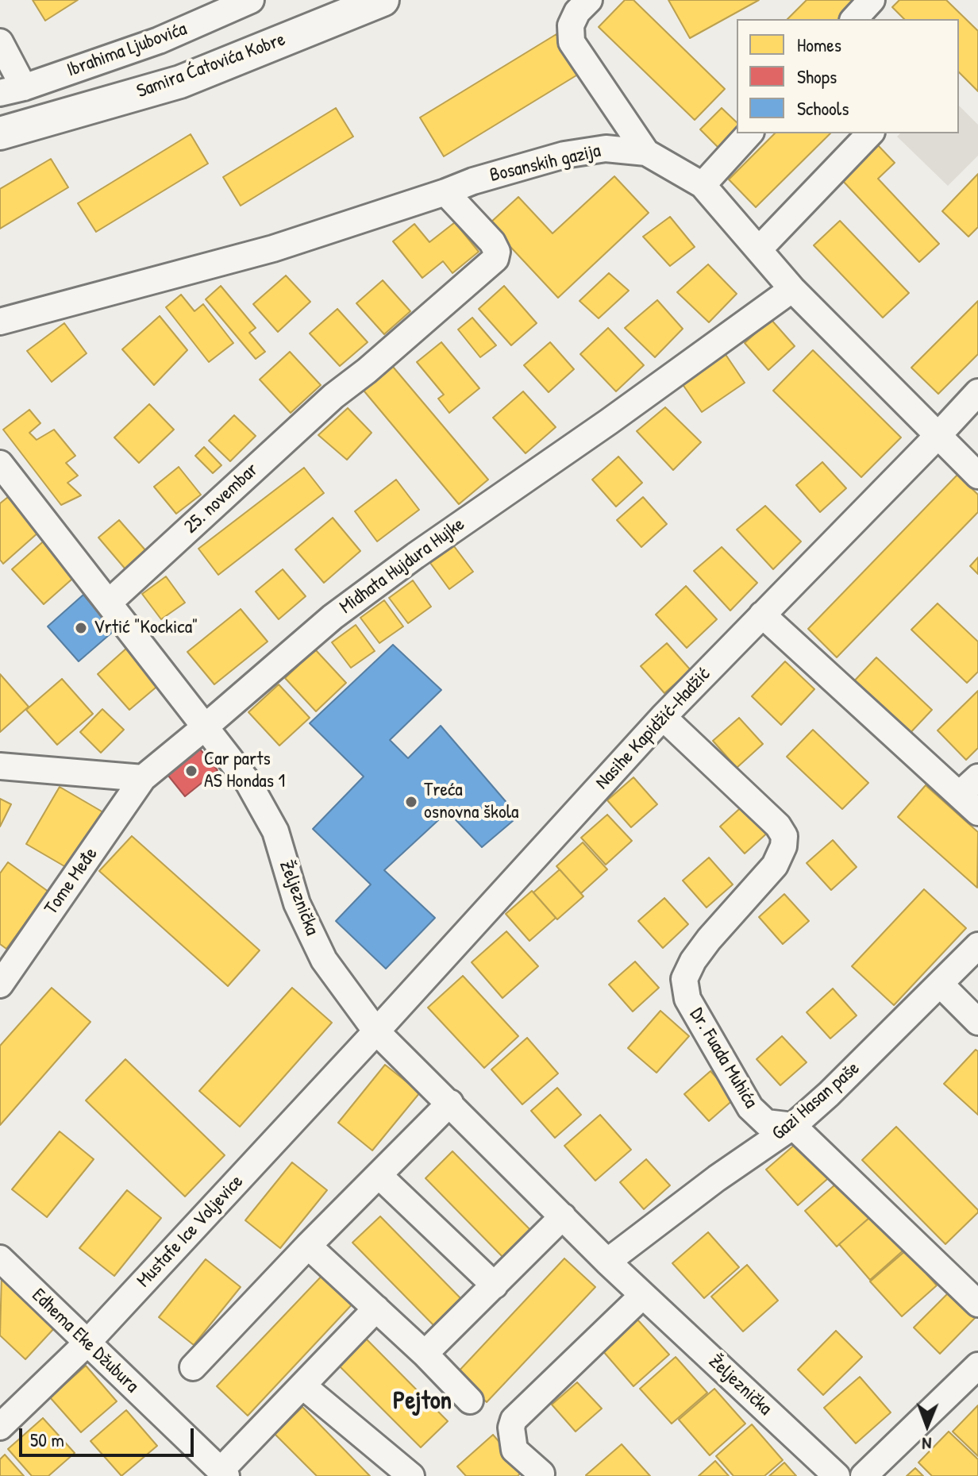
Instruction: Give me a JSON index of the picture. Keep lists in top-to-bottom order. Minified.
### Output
{"streets":{"main road":["Samira Ćatovića Kobre"],"street":["Ibrahima Ljubovića","Bosanskih gazija","25. novembar","Midhata Hujdura Hujke","Nasihe Kapidžić-Hadžić","Tome Međe","Željeznička","Dr. Fuada Muhića","Gazi Hasan paše","Mustafe Ice Voljevice","Edhema Eke Džubura"]},"crossings":[["Bosanskih gazija","25. novembar"],["Bosanskih gazija","Midhata Hujdura Hujke"],["Bosanskih gazija","Nasihe Kapidžić-Hadžić"],["25. novembar","Željeznička"],["Midhata Hujdura Hujke","Tome Međe"],["Midhata Hujdura Hujke","Željeznička"],["Nasihe Kapidžić-Hadžić","Željeznička"],["Nasihe Kapidžić-Hadžić","Dr. Fuada Muhića"],["Nasihe Kapidžić-Hadžić","Mustafe Ice Voljevice"],["Željeznička","Gazi Hasan paše"],["Željeznička","Mustafe Ice Voljevice"],["Dr. Fuada Muhića","Gazi Hasan paše"],["Mustafe Ice Voljevice","Edhema Eke Džubura"]],"districts":["Pejton"],"places":["Vrtić \"Kockica\"","Car parts AS Hondas 1","Treća osnovna škola"],"legend":["Homes","Shops","Schools"],"scale_bar":"50 m","north":"bottom"}
